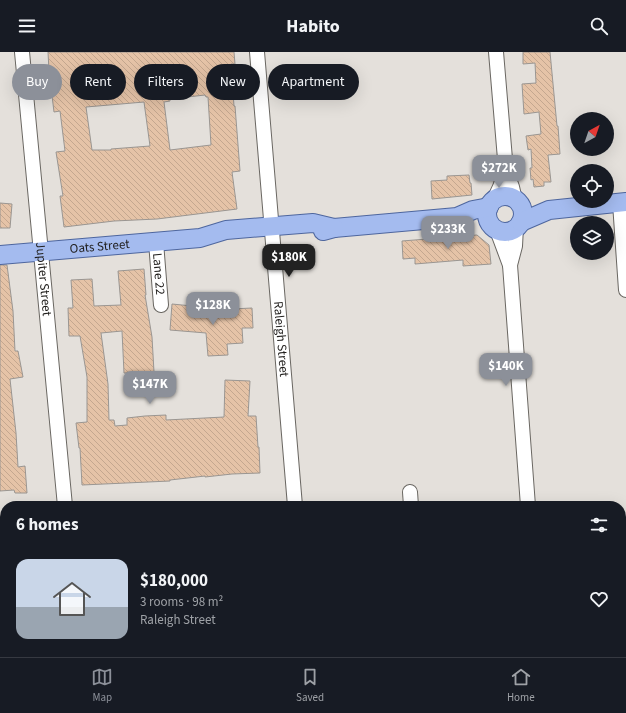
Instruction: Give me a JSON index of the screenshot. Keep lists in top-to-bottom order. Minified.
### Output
{"streets":{"main road":["Oats Street"],"street":["Lane 22","Jupiter Street","Raleigh Street"]},"crossings":[["Oats Street","Lane 22"],["Oats Street","Jupiter Street"],["Oats Street","Raleigh Street"]],"north":"top right","page":{"header":"Habito","chip":["Buy","Rent","Filters","New","Apartment"],"price":["$272K","$233K","$180K","$128K","$140K","$147K"],"heading":"6 homes","list":[{"name":"$180,000","note":"3 rooms · 98 m² · Raleigh Street"}],"tabs":["Map","Saved","Home"]}}
